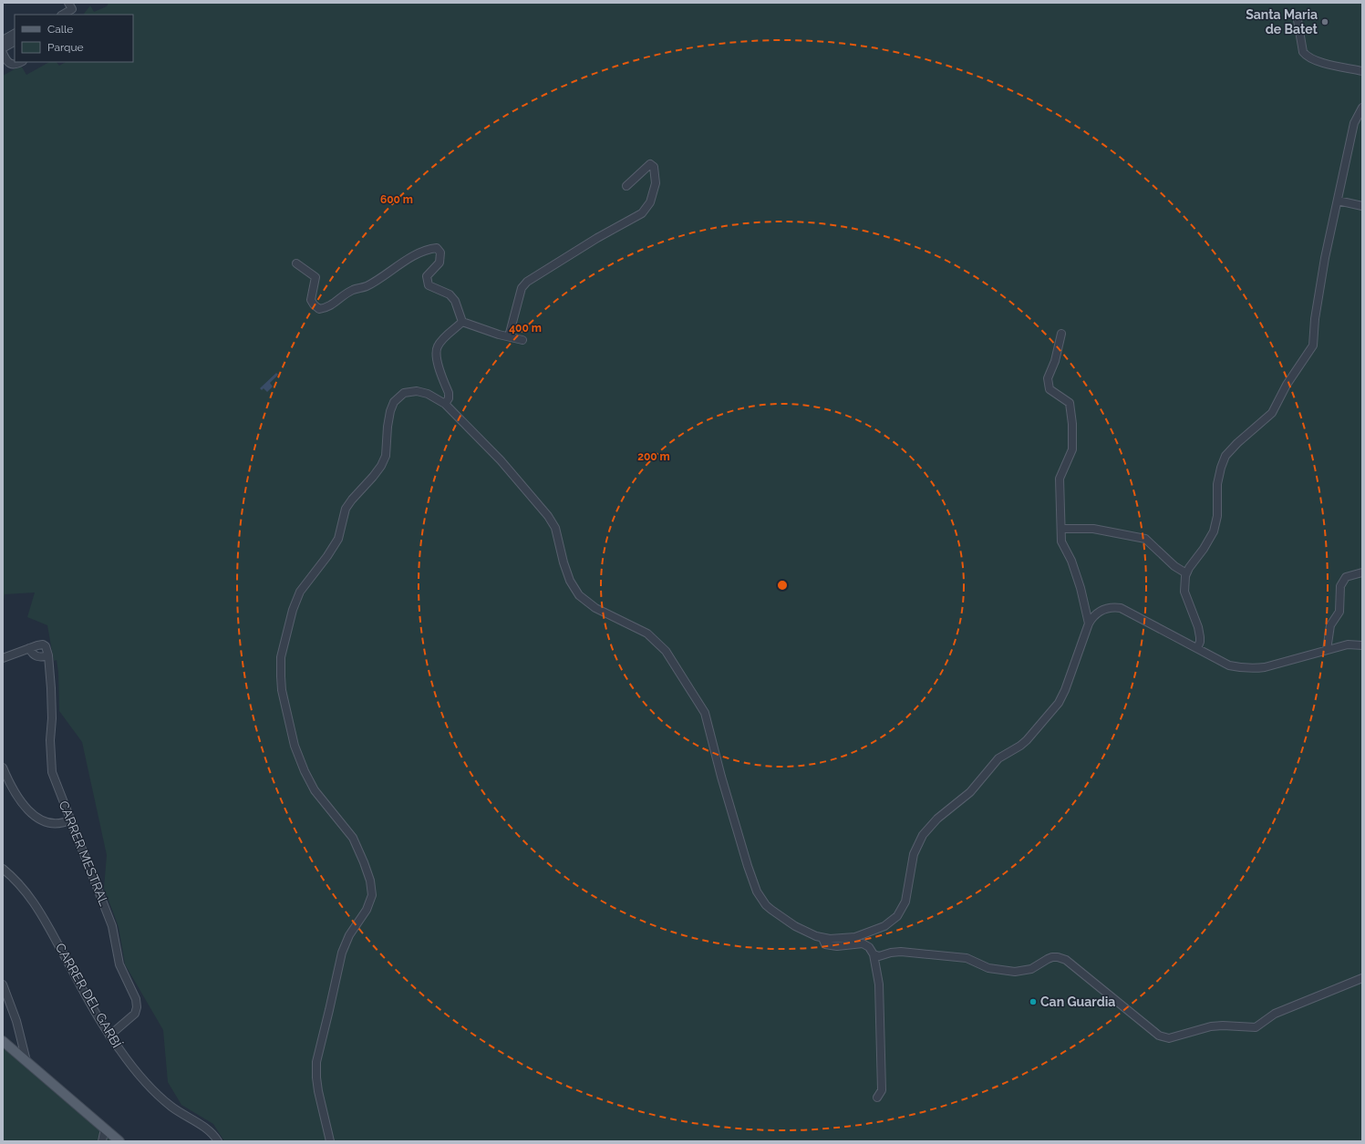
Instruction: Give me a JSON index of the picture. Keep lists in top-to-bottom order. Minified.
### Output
{"streets":{"street":["CARRER MESTRAL","CARRER DEL GARBÍ"]},"crossings":[["CARRER MESTRAL","CARRER DEL GARBÍ"]],"places":["Santa Maria de Batet","Can Guardia"],"legend":["Calle","Parque"],"rings":["600 m","400 m","200 m"]}
